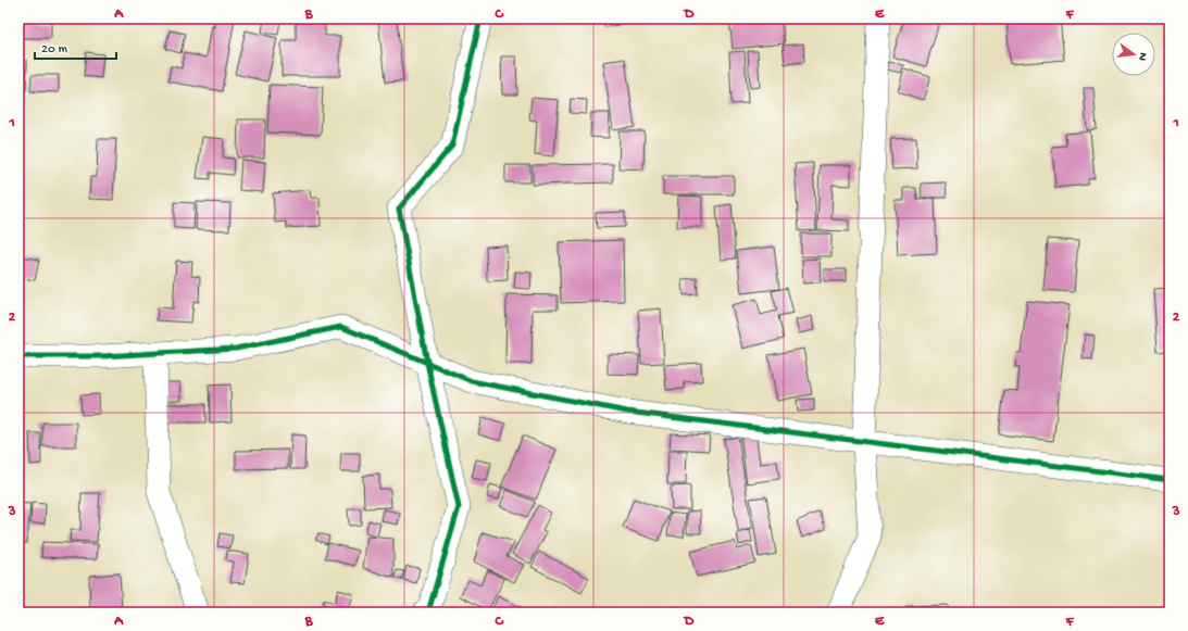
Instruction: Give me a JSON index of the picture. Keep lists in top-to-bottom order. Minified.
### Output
{"scale_bar":"20 m","north":"right","grid":{"columns":["A","B","C","D","E","F"],"rows":["1","2","3"]}}
